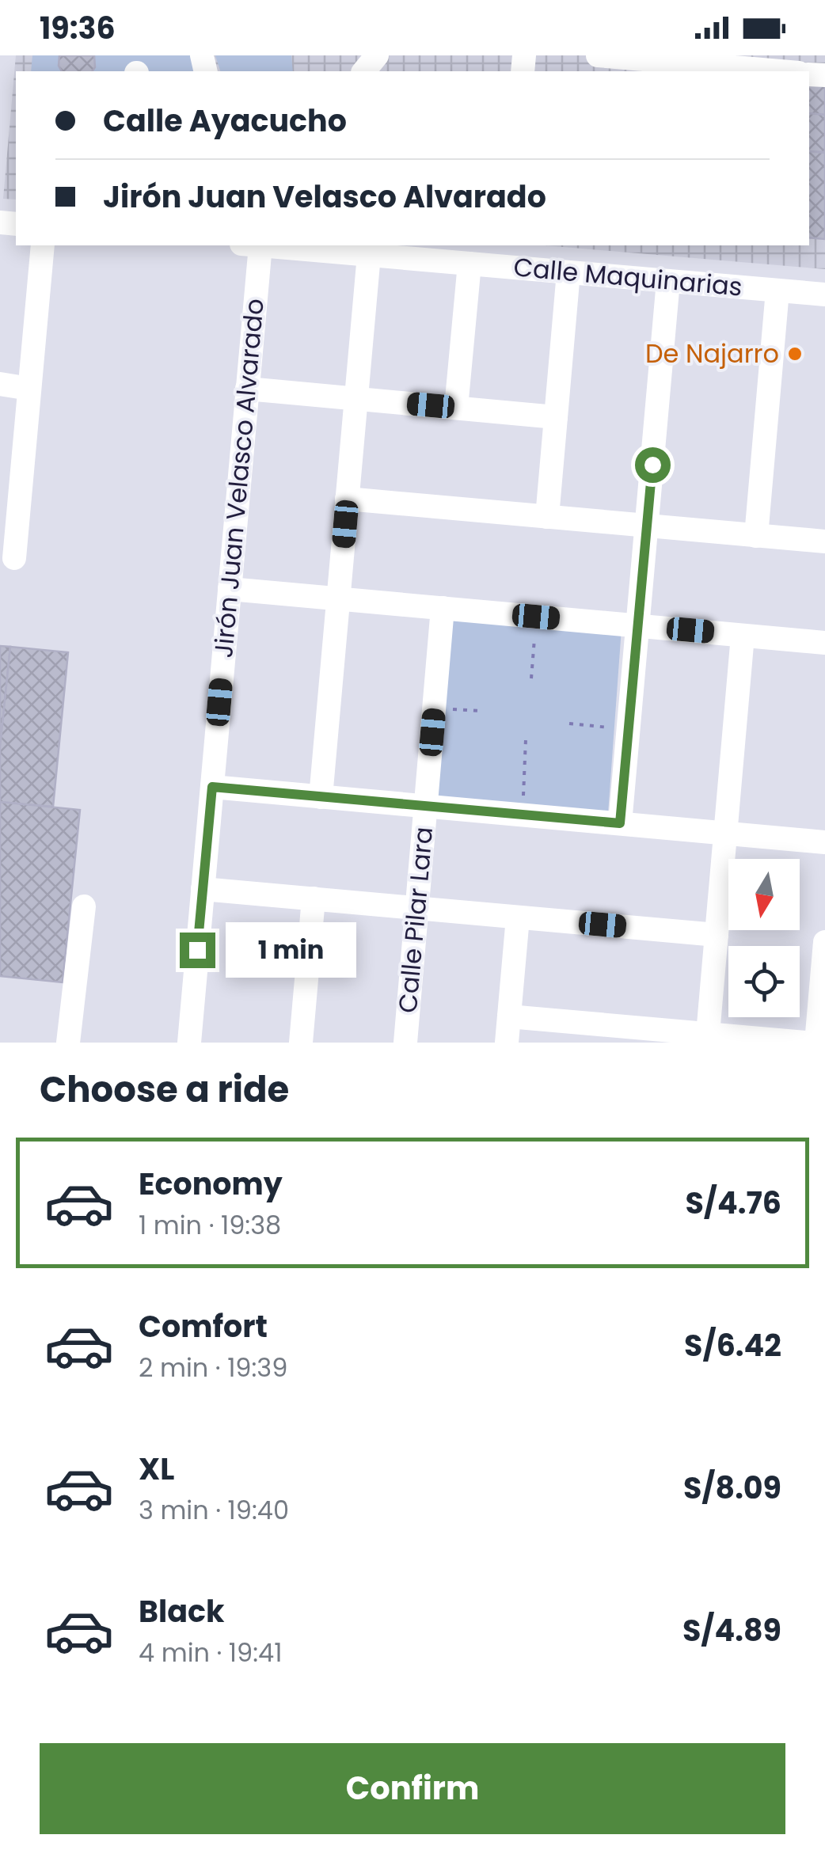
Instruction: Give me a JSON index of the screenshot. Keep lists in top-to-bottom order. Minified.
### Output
{"streets":{"street":["Calle Maquinarias","Jirón Juan Velasco Alvarado","Calle Pilar Lara"]},"places":["De Najarro"],"north":"bottom","page":{"status":"19:36","banner":["Calle Ayacucho","Jirón Juan Velasco Alvarado"],"bubble":"1 min","heading":"Choose a ride","list":[{"name":"Economy","note":"1 min · 19:38","value":"S/4.76"},{"name":"Comfort","note":"2 min · 19:39","value":"S/6.42"},{"name":"XL","note":"3 min · 19:40","value":"S/8.09"},{"name":"Black","note":"4 min · 19:41","value":"S/4.89"}],"buttons":"Confirm"}}
